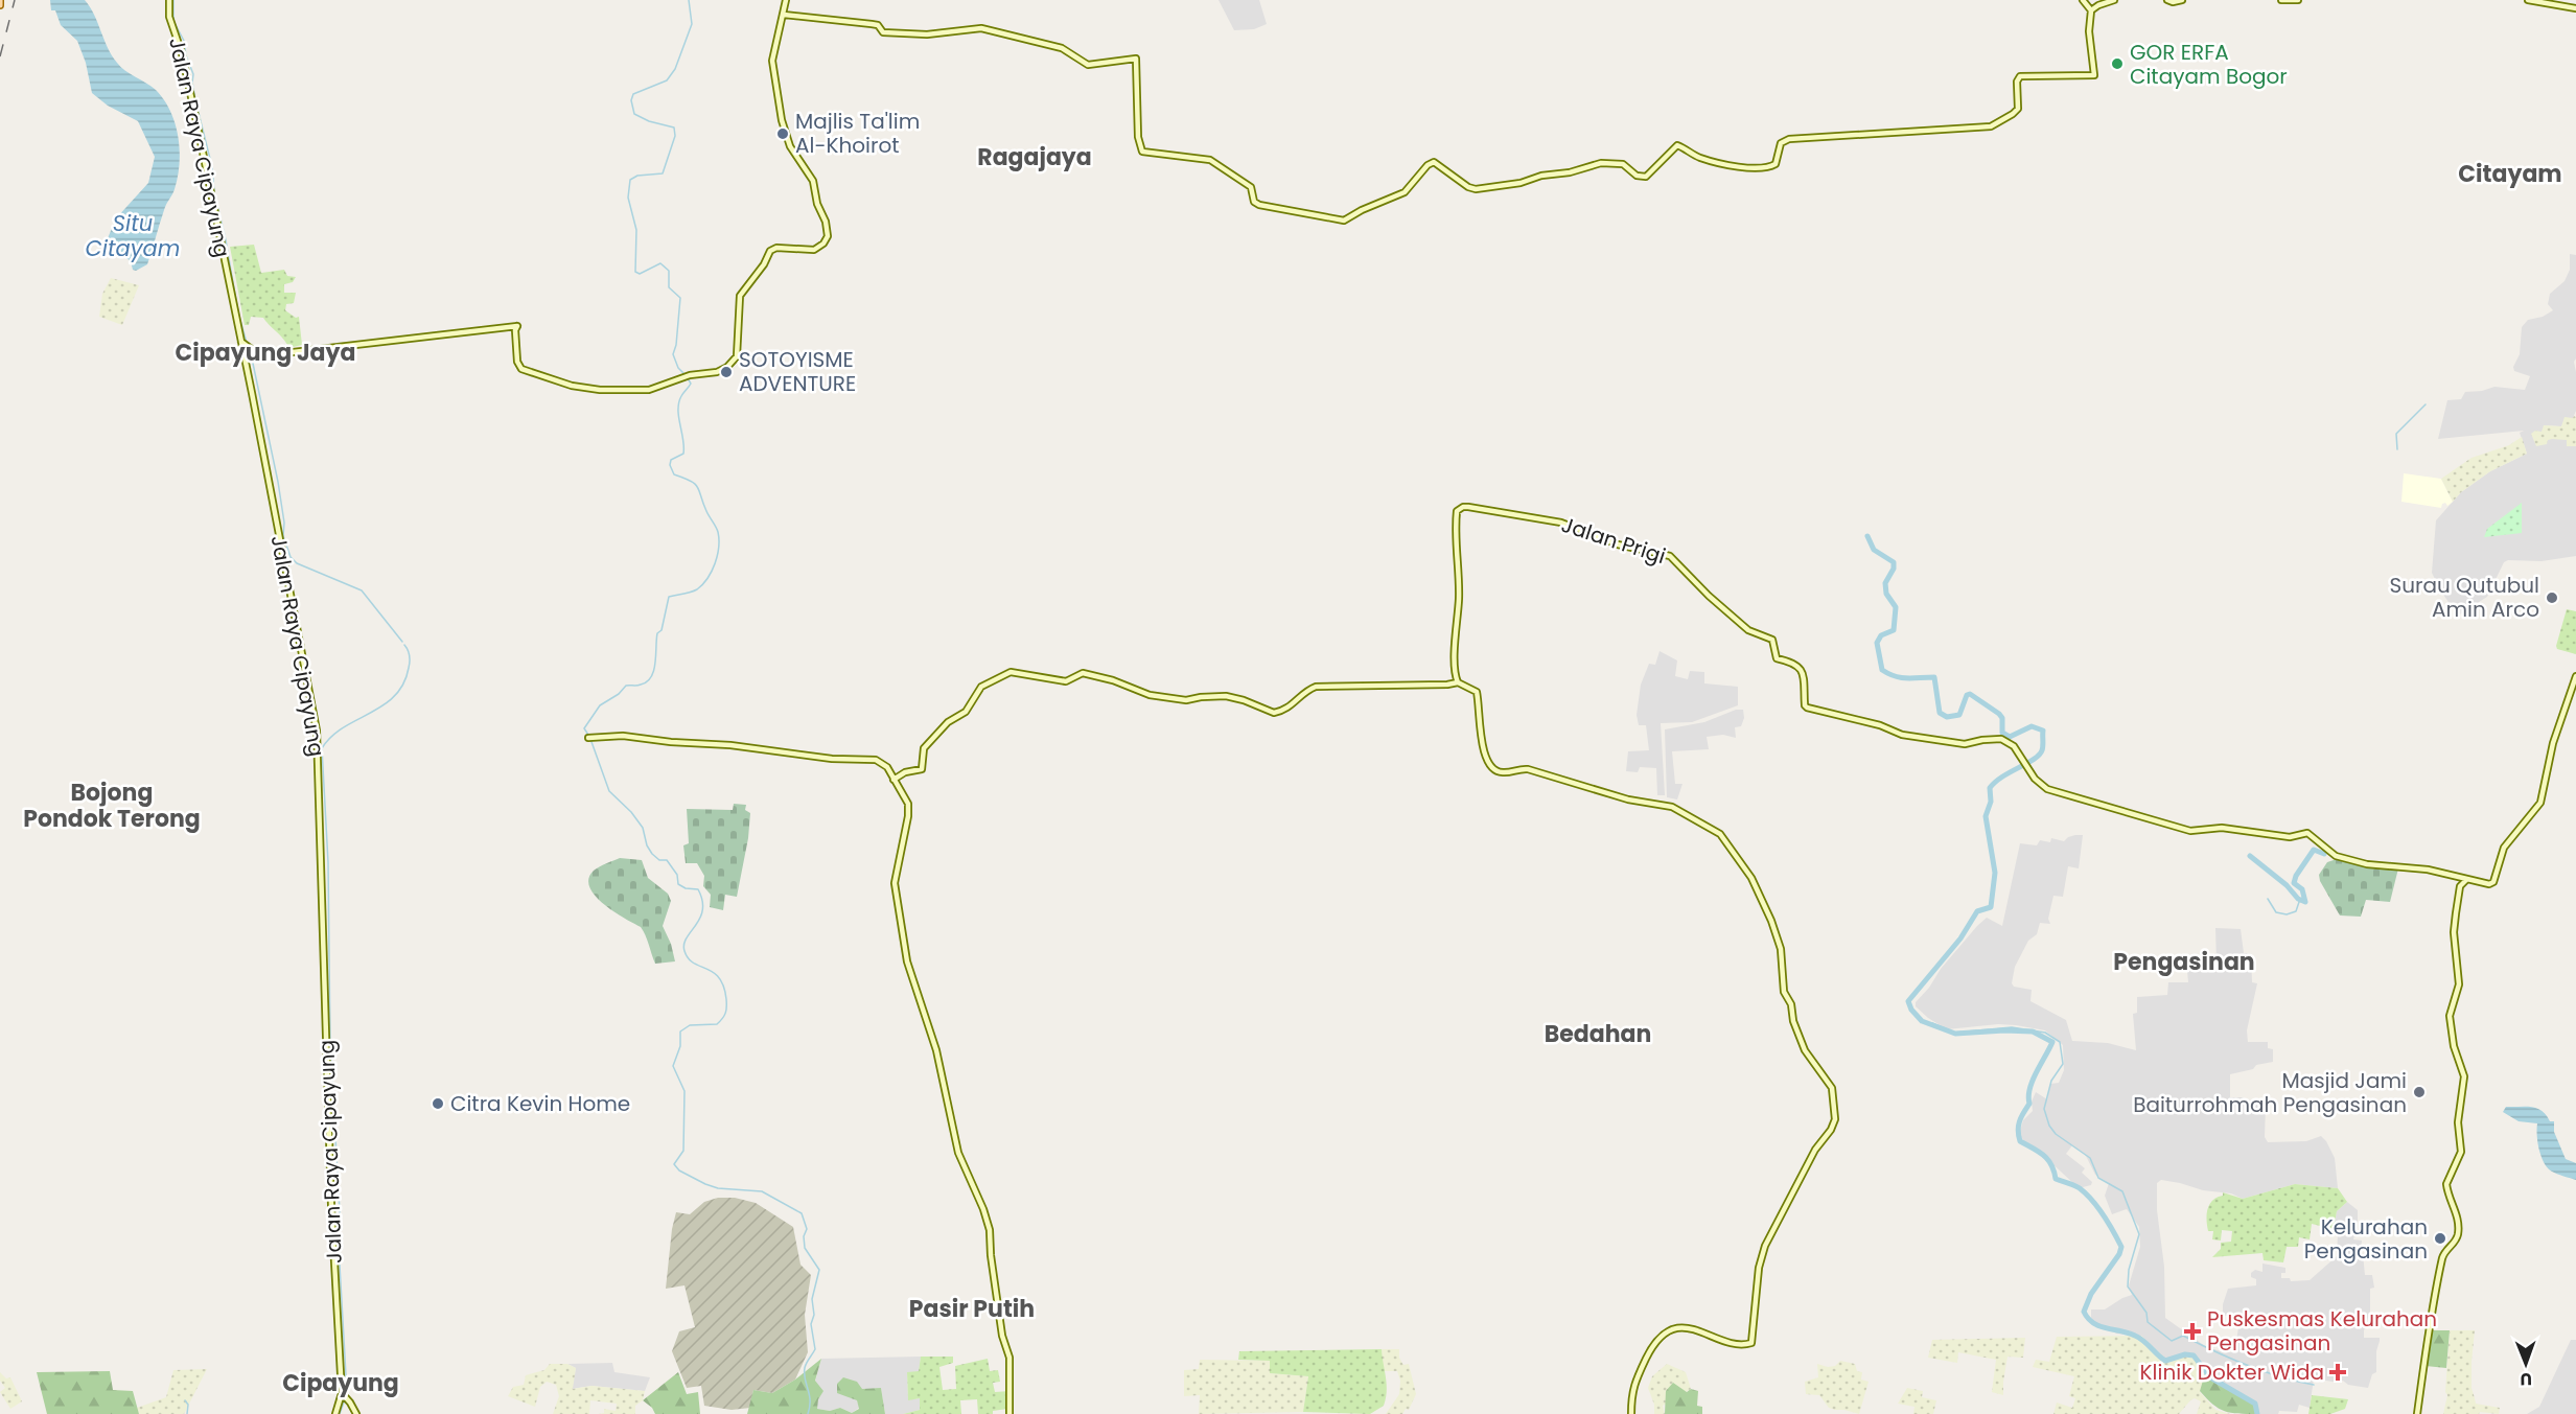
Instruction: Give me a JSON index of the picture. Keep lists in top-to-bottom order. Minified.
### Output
{"streets":{"street":["Jalan Raya Cipayung","Jalan Prigi"]},"districts":["Ragajaya","Citayam","Cipayung Jaya","Bojong Pondok Terong","Pengasinan","Bedahan","Pasir Putih","Cipayung"],"water":["Situ Citayam"],"places":{"other":["GOR ERFA Citayam Bogor","Majlis Ta'lim Al-Khoirot","SOTOYISME ADVENTURE","Surau Qutubul Amin Arco","Masjid Jami Baiturrohmah Pengasinan","Citra Kevin Home","Kelurahan Pengasinan"],"health":["Puskesmas Kelurahan Pengasinan","Klinik Dokter Wida"]},"north":"bottom"}
